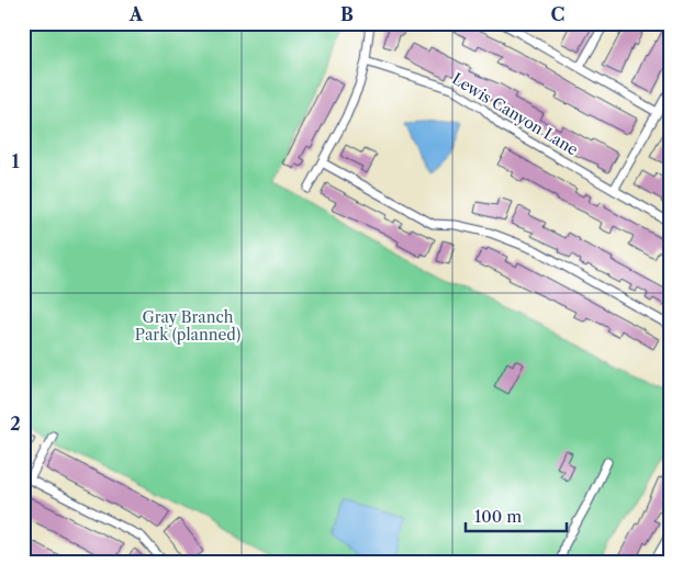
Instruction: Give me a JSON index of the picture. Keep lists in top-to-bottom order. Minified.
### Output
{"streets":{"street":["Lewis Canyon Lane"]},"parks":["Gray Branch Park (planned)"],"scale_bar":"100 m","grid":{"columns":["A","B","C"],"rows":["1","2"]}}
